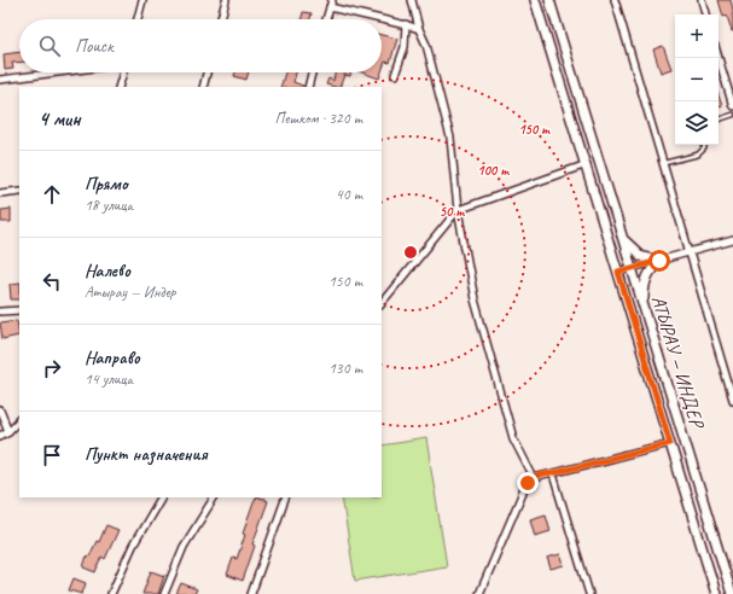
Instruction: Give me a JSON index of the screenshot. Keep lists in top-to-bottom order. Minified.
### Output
{"streets":{"main road":["АТЫРАУ — ИНДЕР"]},"page":{"map_buttons":["+","−"],"search":"Поиск","heading":["4 мин","Пешком · 320 m"],"list":[["Прямо","18 улица","40 m"],["Налево","Атырау — Индер","150 m"],["Направо","14 улица","130 m"],"Пункт назначения"]},"rings":["150 m","100 m","50 m"]}
